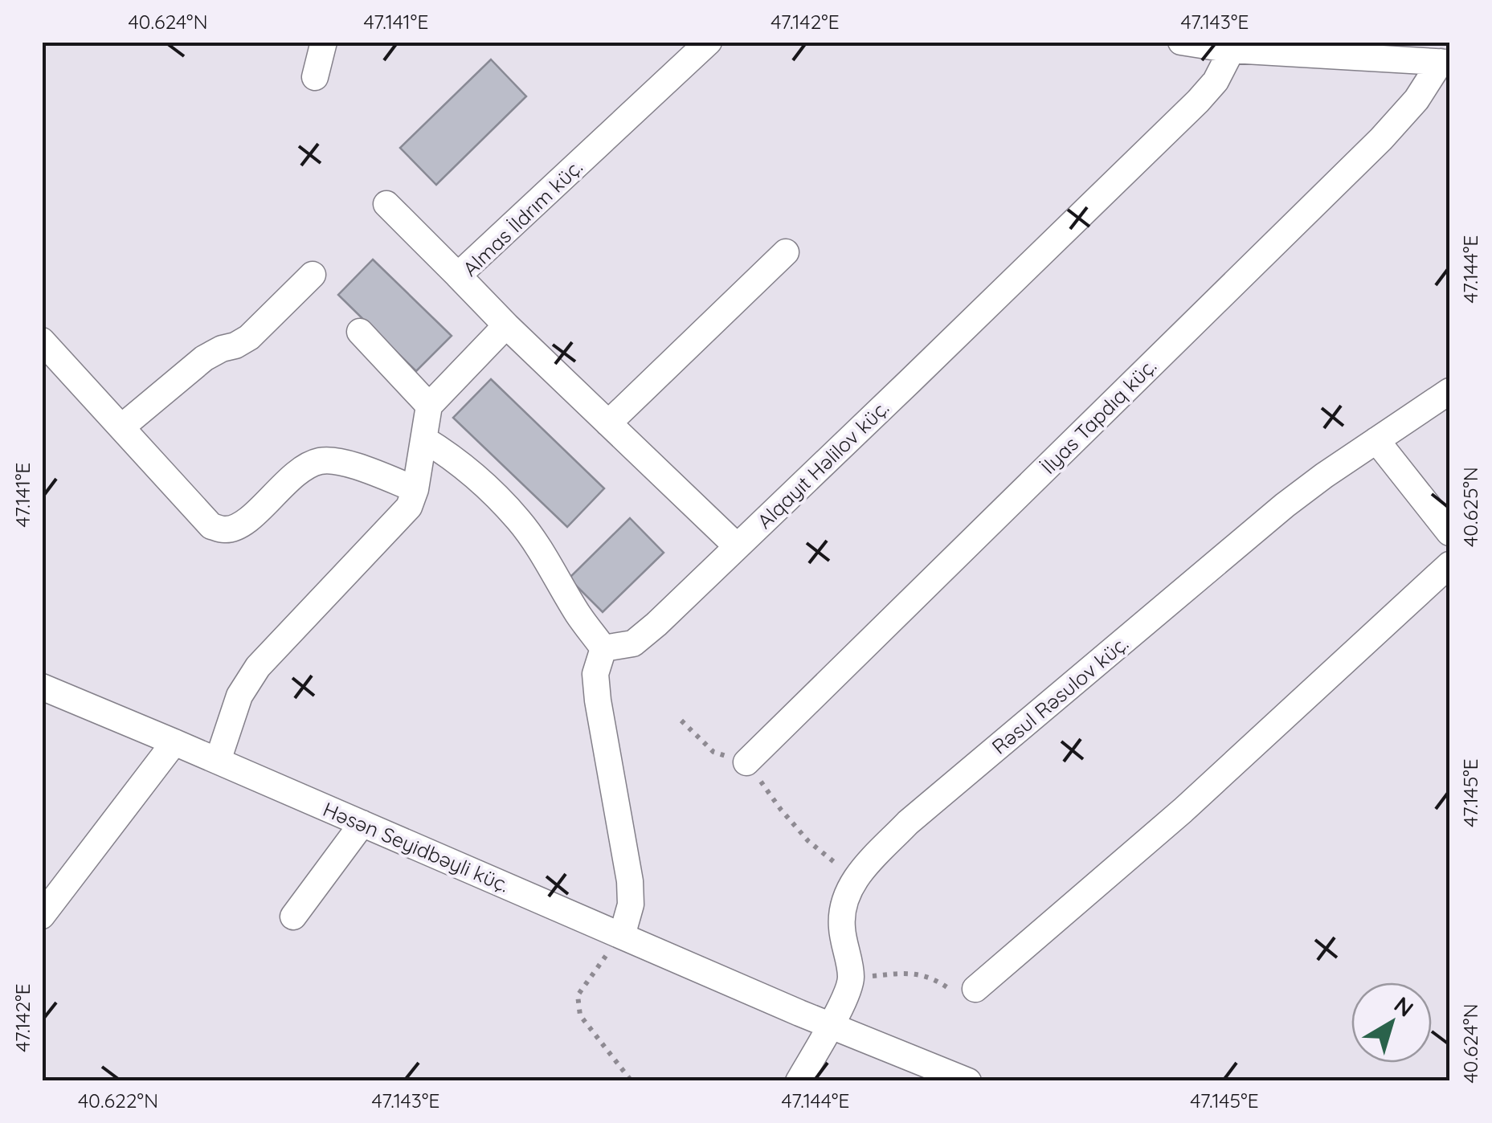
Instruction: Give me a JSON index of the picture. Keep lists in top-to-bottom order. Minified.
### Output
{"streets":{"street":["Almas İldrım küç.","İlyas Tapdıq küç.","Alqayıt Həlilov küç.","Rəsul Rəsulov küç.","Həsən Seyidbəyli küç."]},"crossings":[["Almas İldrım küç.","Alqayıt Həlilov küç."]],"north":"top right","coordinates":["40.624°N","47.141°E","47.142°E","47.143°E","47.144°E","40.625°N","47.145°E","40.622°N"]}
